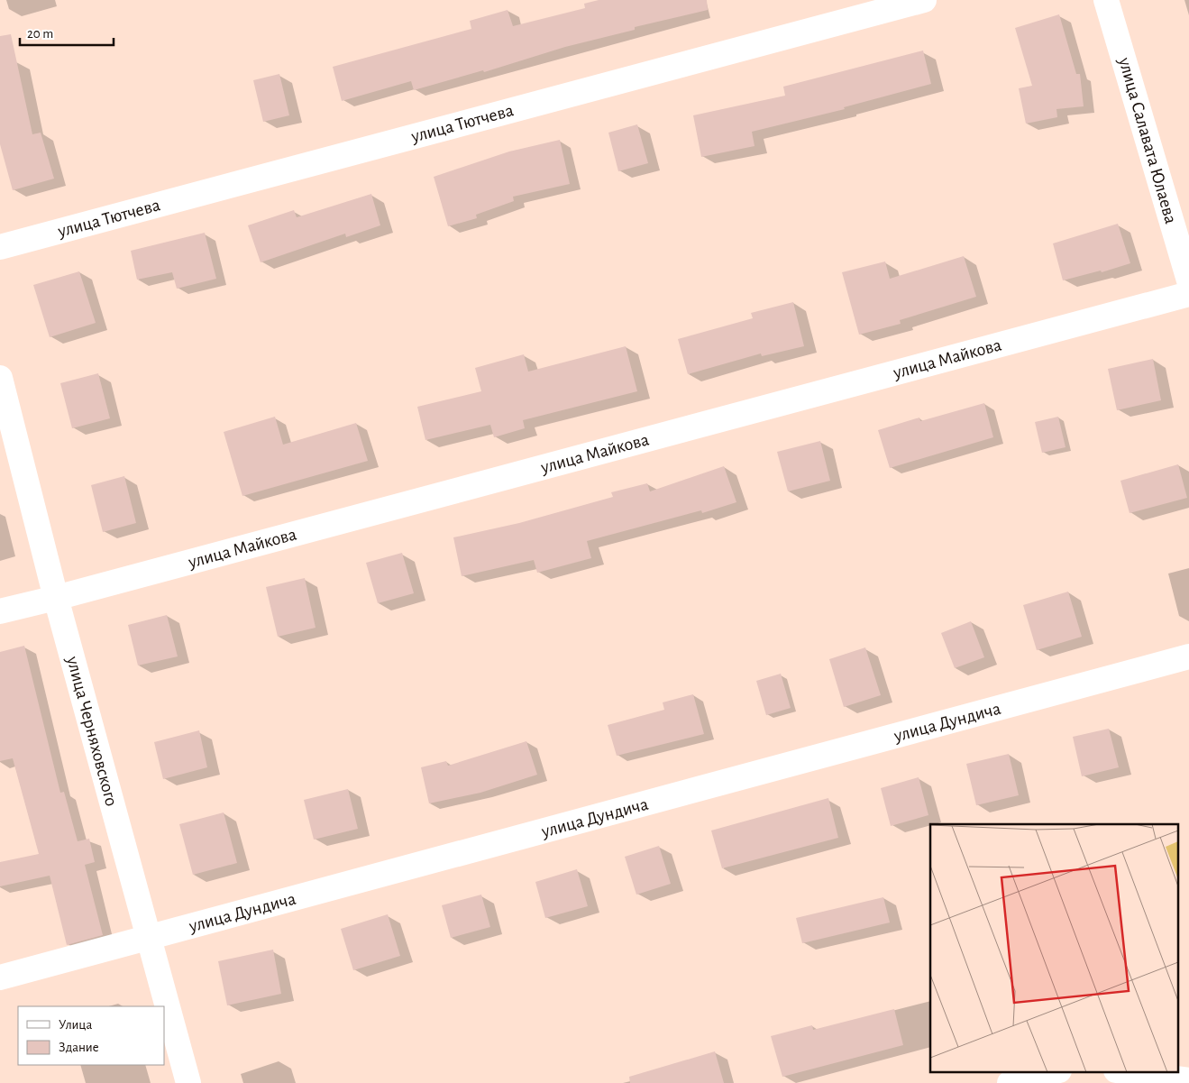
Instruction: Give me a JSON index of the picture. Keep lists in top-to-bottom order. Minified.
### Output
{"streets":{"street":["улица Тютчева","улица Салавата Юлаева","улица Майкова","улица Дундича","улица Черняховского"]},"crossings":[["улица Майкова","улица Черняховского"],["улица Дундича","улица Черняховского"]],"legend":["Улица","Здание"],"scale_bar":"20 m"}
